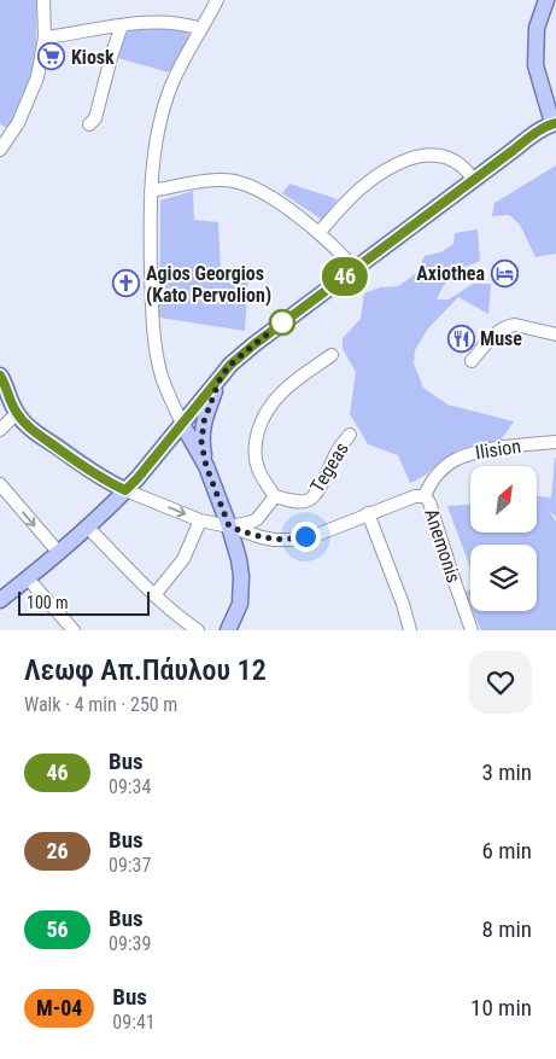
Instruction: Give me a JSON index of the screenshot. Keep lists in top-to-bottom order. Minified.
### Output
{"streets":{"street":["Ilision","Tegeas","Anemonis"]},"crossings":[["Ilision","Anemonis"]],"places":{"supermarket":["Kiosk"],"hotel":["Axiothea"],"church":["Agios Georgios (Kato Pervolion)"],"restaurant":["Muse"]},"lines":["bus line 46"],"scale_bar":"100 m","north":"top right","page":{"on_map":"46","scale":"100 m","heading":["Λεωφ Απ.Πάυλου 12","Walk · 4 min · 250 m"],"list":[{"mark":"46","name":"Bus","note":"09:34","value":"3 min"},{"mark":"26","name":"Bus","note":"09:37","value":"6 min"},{"mark":"56","name":"Bus","note":"09:39","value":"8 min"},{"mark":"M-04","name":"Bus","note":"09:41","value":"10 min"}]}}
